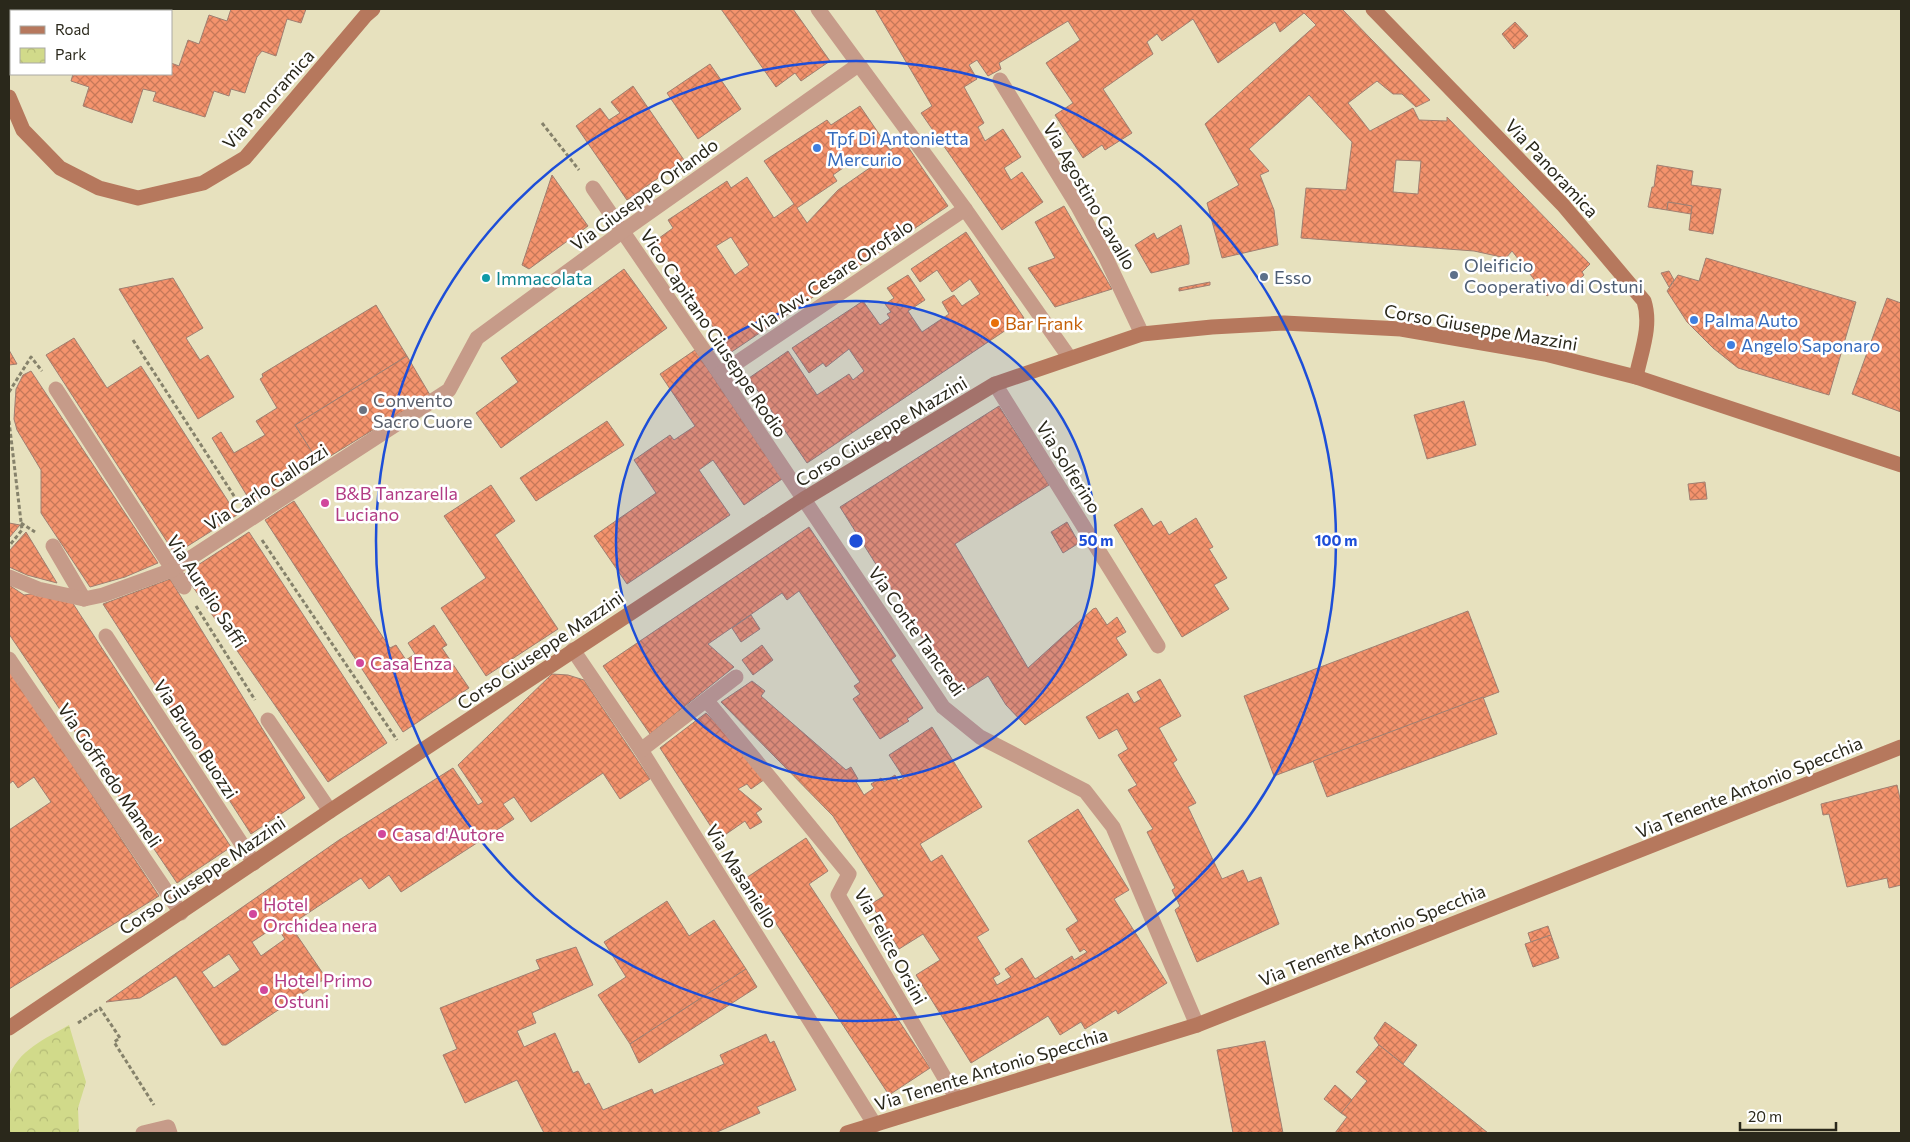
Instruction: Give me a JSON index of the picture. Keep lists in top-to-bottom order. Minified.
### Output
{"streets":{"street":["Via Panoramica","Via Giuseppe Orlando","Via Agostino Cavallo","Via Avv. Cesare Orofalo","Corso Giuseppe Mazzini","Vico Capitano Giuseppe Rodio","Via Solferino","Via Carlo Gallozzi","Via Aurelio Saffi","Via Conte Tancredi","Via Bruno Buozzi","Via Goffredo Mameli","Via Tenente Antonio Specchia","Via Masaniello","Via Felice Orsini"]},"crossings":[["Via Panoramica","Corso Giuseppe Mazzini"],["Via Giuseppe Orlando","Vico Capitano Giuseppe Rodio"],["Via Giuseppe Orlando","Via Carlo Gallozzi"],["Via Agostino Cavallo","Corso Giuseppe Mazzini"],["Via Avv. Cesare Orofalo","Vico Capitano Giuseppe Rodio"],["Corso Giuseppe Mazzini","Vico Capitano Giuseppe Rodio"],["Corso Giuseppe Mazzini","Via Solferino"],["Corso Giuseppe Mazzini","Via Conte Tancredi"],["Corso Giuseppe Mazzini","Via Bruno Buozzi"],["Corso Giuseppe Mazzini","Via Goffredo Mameli"],["Corso Giuseppe Mazzini","Via Masaniello"],["Vico Capitano Giuseppe Rodio","Via Conte Tancredi"],["Via Carlo Gallozzi","Via Aurelio Saffi"],["Via Conte Tancredi","Via Tenente Antonio Specchia"],["Via Tenente Antonio Specchia","Via Masaniello"],["Via Tenente Antonio Specchia","Via Felice Orsini"]],"places":["Tpf Di Antonietta Mercurio","Oleificio Cooperativo di Ostuni","Esso","Immacolata","Palma Auto","Bar Frank","Angelo Saponaro","Convento Sacro Cuore","B&B Tanzarella Luciano","Casa Enza","Casa d'Autore","Hotel Orchidea nera","Hotel Primo Ostuni"],"legend":["Road","Park"],"scale_bar":"20 m","rings":["50 m","100 m"]}
